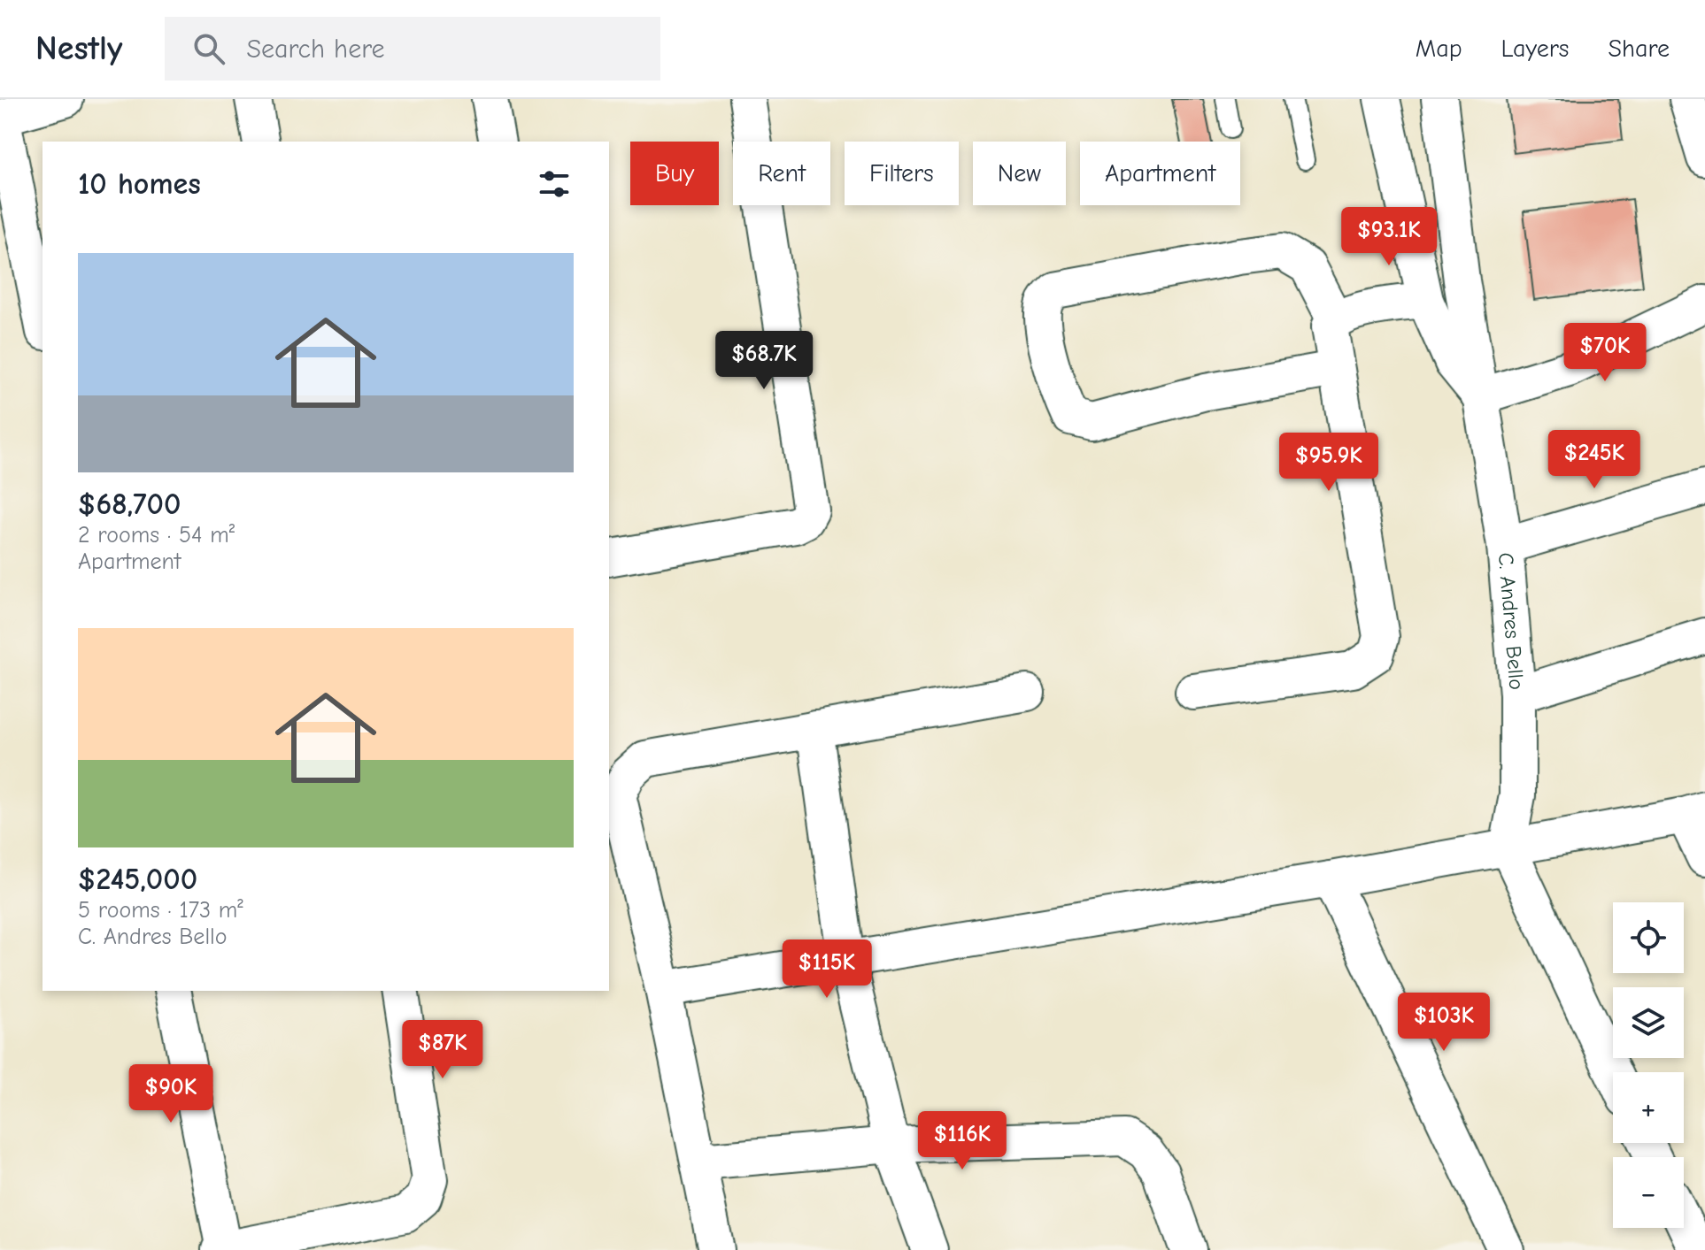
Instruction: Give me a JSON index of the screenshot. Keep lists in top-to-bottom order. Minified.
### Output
{"streets":{"street":["C. Andres Bello"]},"page":{"header":"Nestly","search":"Search here","nav":["Map","Layers","Share"],"chip":["Buy","Rent","Filters","New","Apartment"],"heading":"10 homes","price":["$93.1K","$70K","$68.7K","$245K","$95.9K","$115K","$103K","$87K","$90K","$116K"],"list":[{"name":"$68,700","note":"2 rooms · 54 m² · Apartment"},{"name":"$245,000","note":"5 rooms · 173 m² · C. Andres Bello"}],"map_buttons":["+","−"]}}
